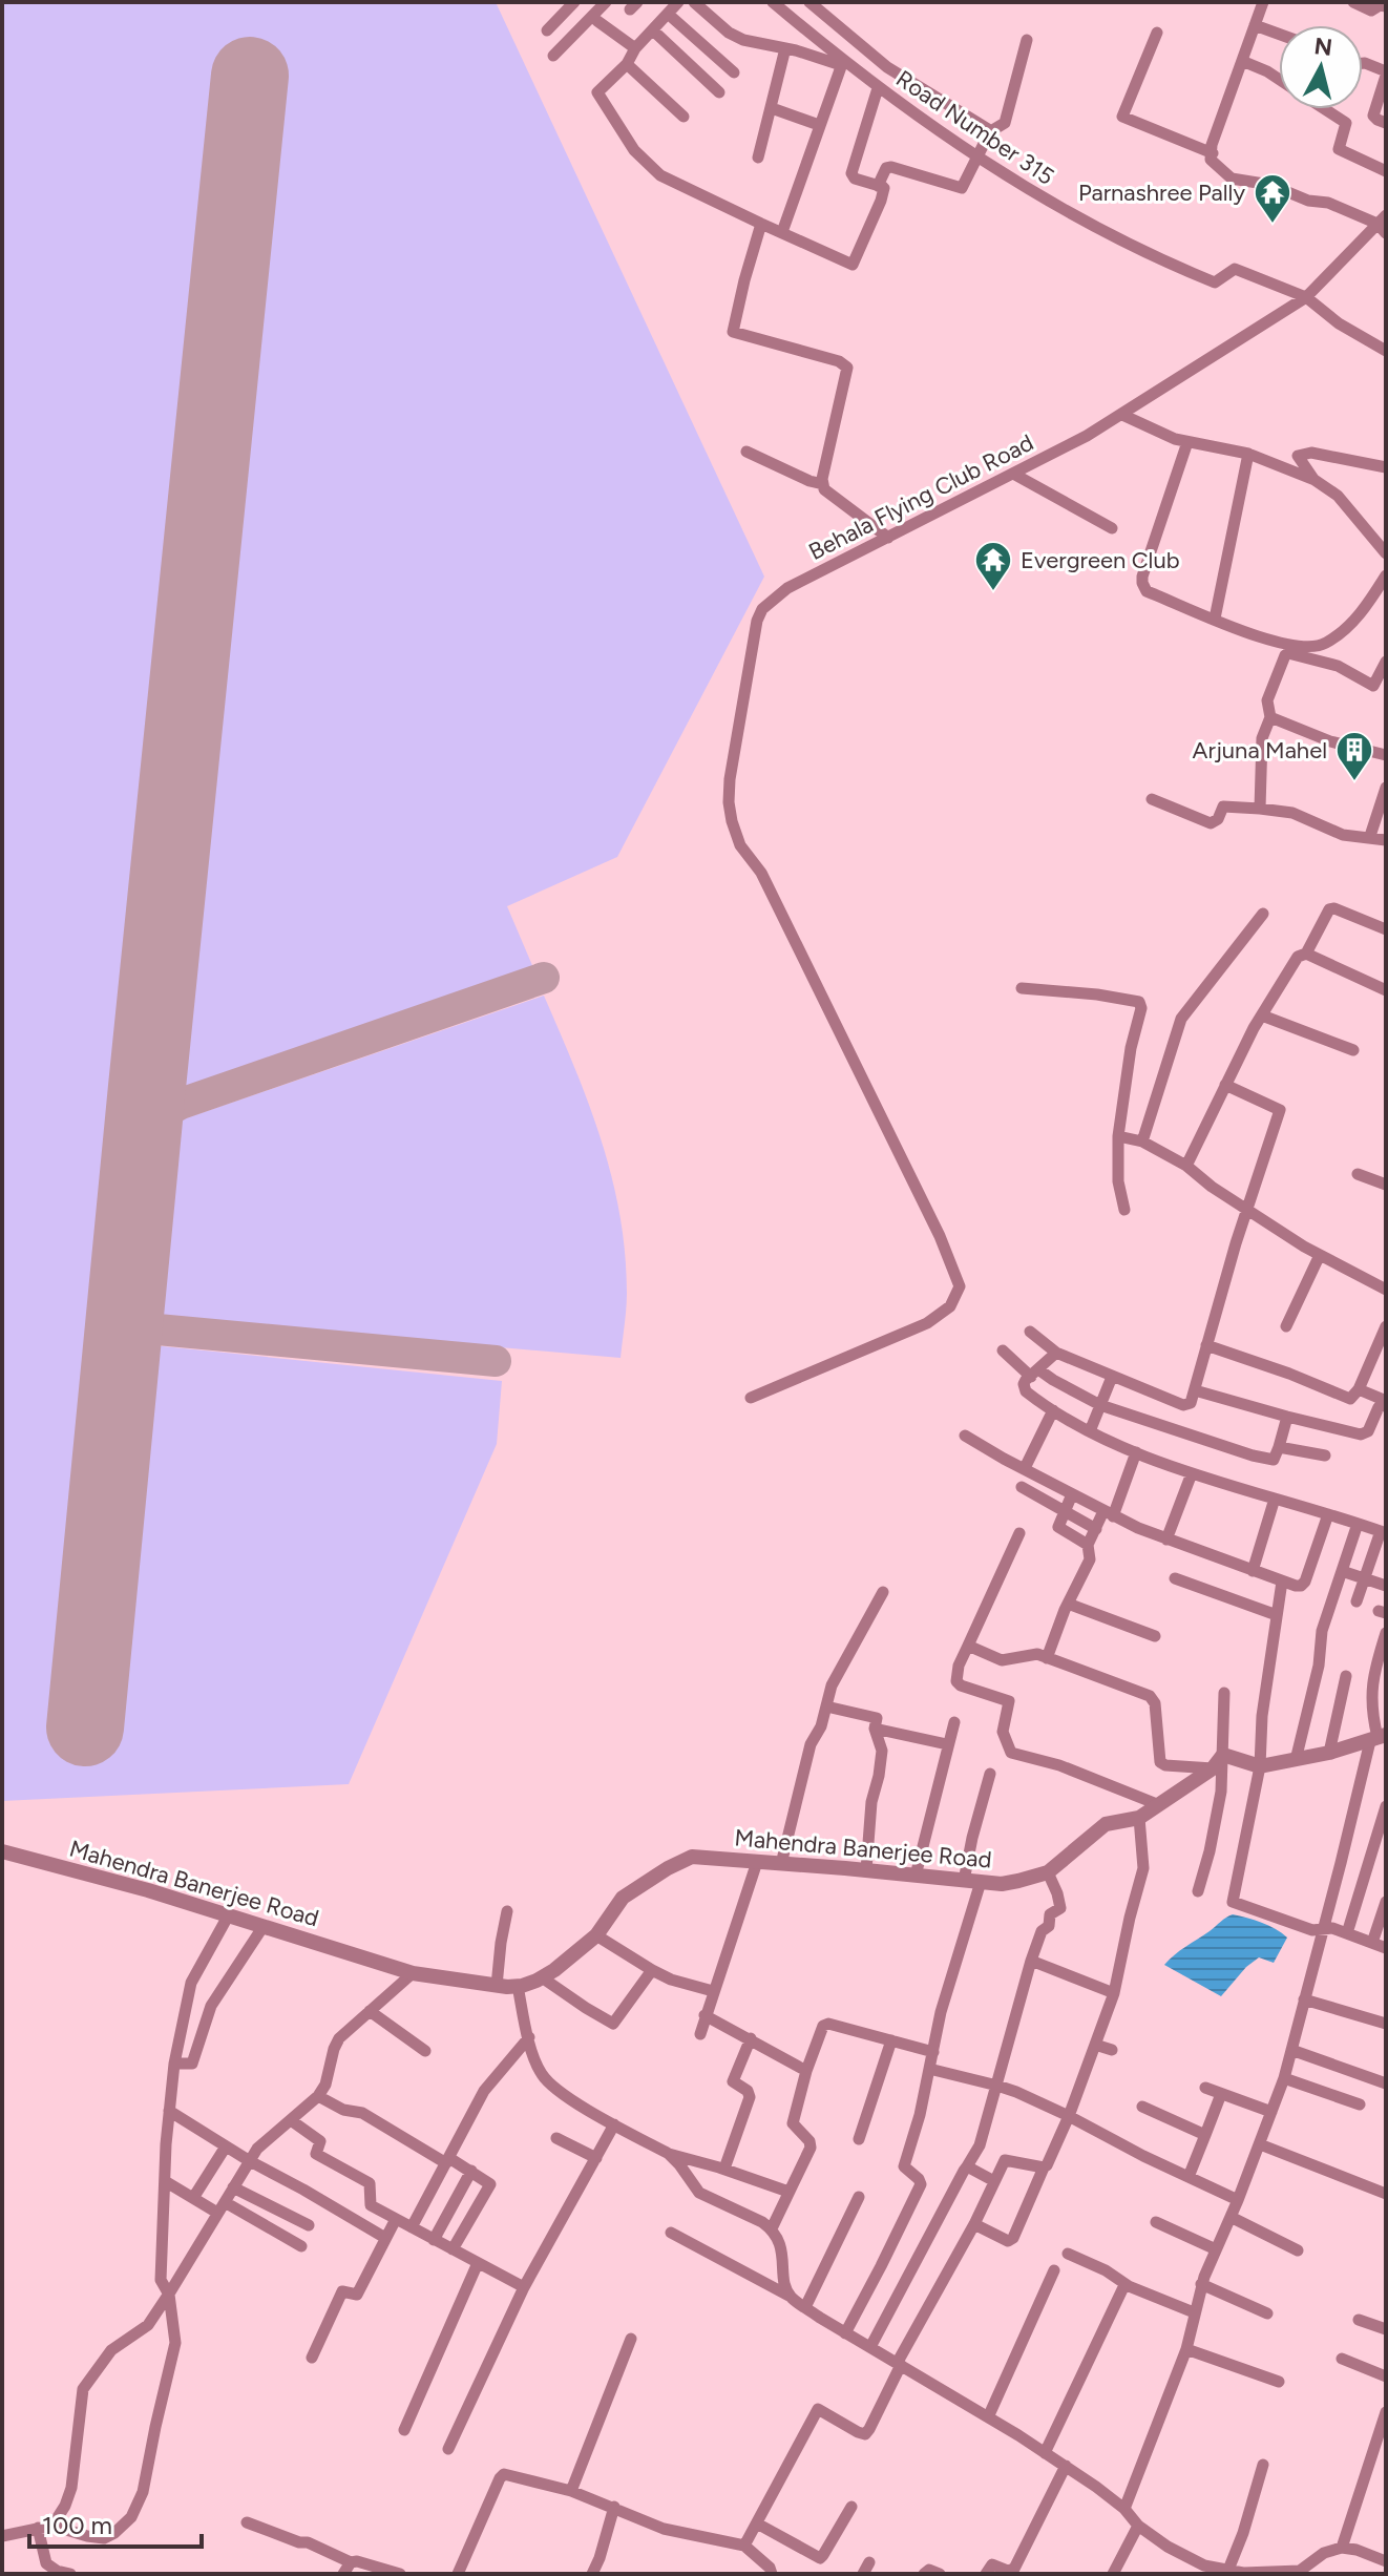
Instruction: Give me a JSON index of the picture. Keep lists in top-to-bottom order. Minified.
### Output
{"streets":{"street":["Road Number 315","Behala Flying Club Road","Mahendra Banerjee Road"]},"crossings":[["Road Number 315","Behala Flying Club Road"]],"places":{"temple":["Parnashree Pally","Evergreen Club"],"building":["Arjuna Mahel"]},"scale_bar":"100 m","north":"top"}
